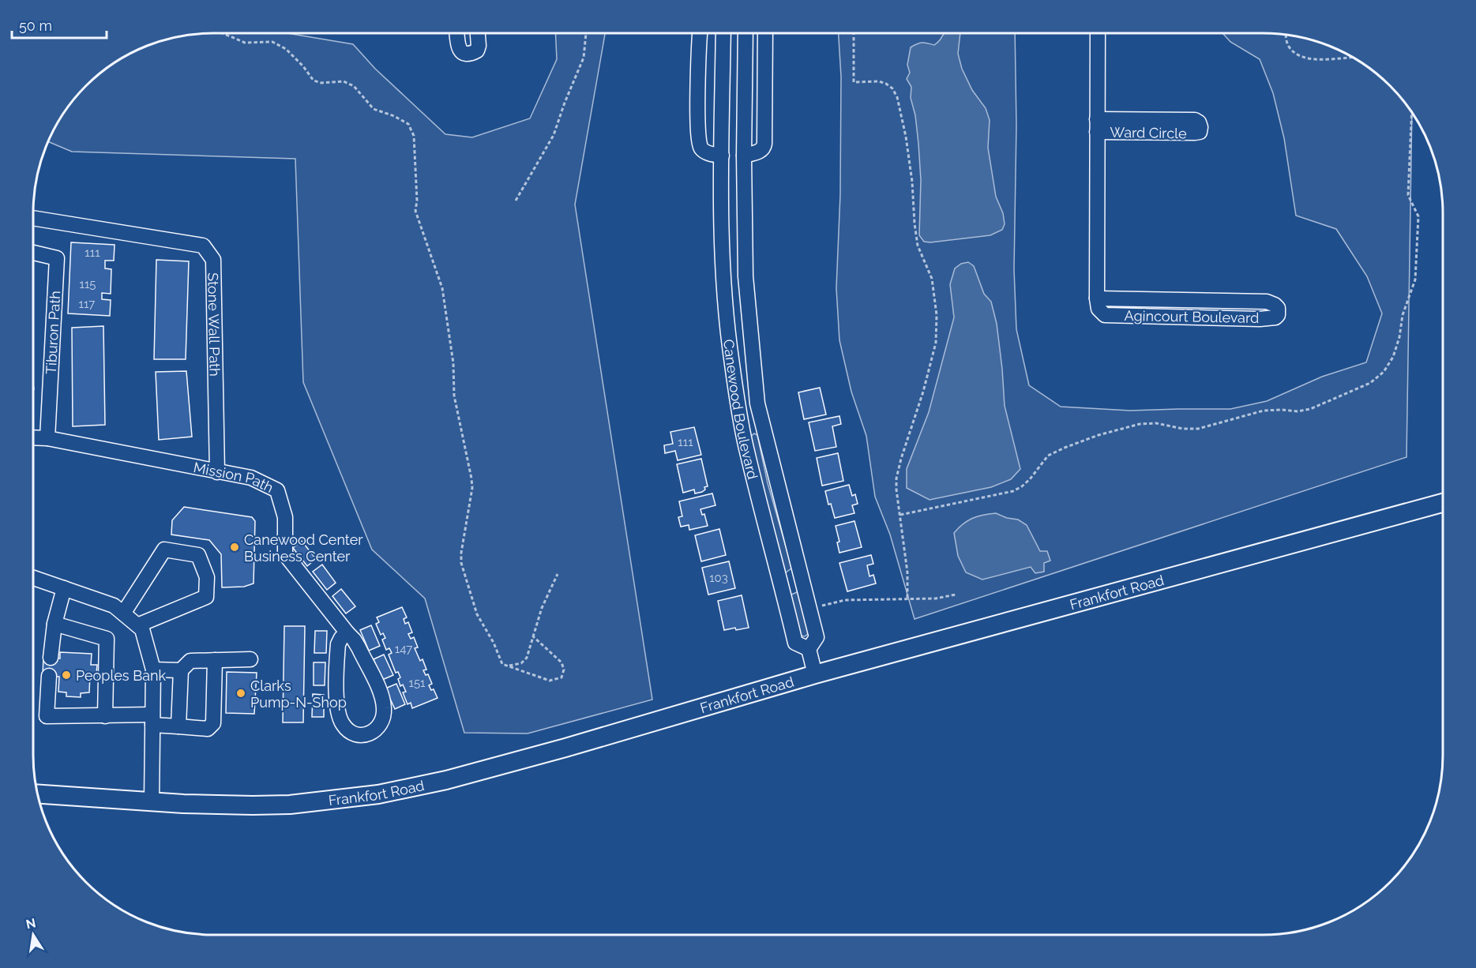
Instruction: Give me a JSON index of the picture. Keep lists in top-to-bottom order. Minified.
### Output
{"streets":{"main road":["Frankfort Road"],"street":["Ward Circle","Agincourt Boulevard","Stone Wall Path","Tiburon Path","Canewood Boulevard","Mission Path"]},"crossings":[["Stone Wall Path","Mission Path"],["Tiburon Path","Mission Path"],["Canewood Boulevard","Frankfort Road"]],"places":["Canewood Center Business Center","Peoples Bank","Clarks Pump-N-Shop"],"house_numbers":["111","115","117","111","103","147","151"],"scale_bar":"50 m","north":"top"}
